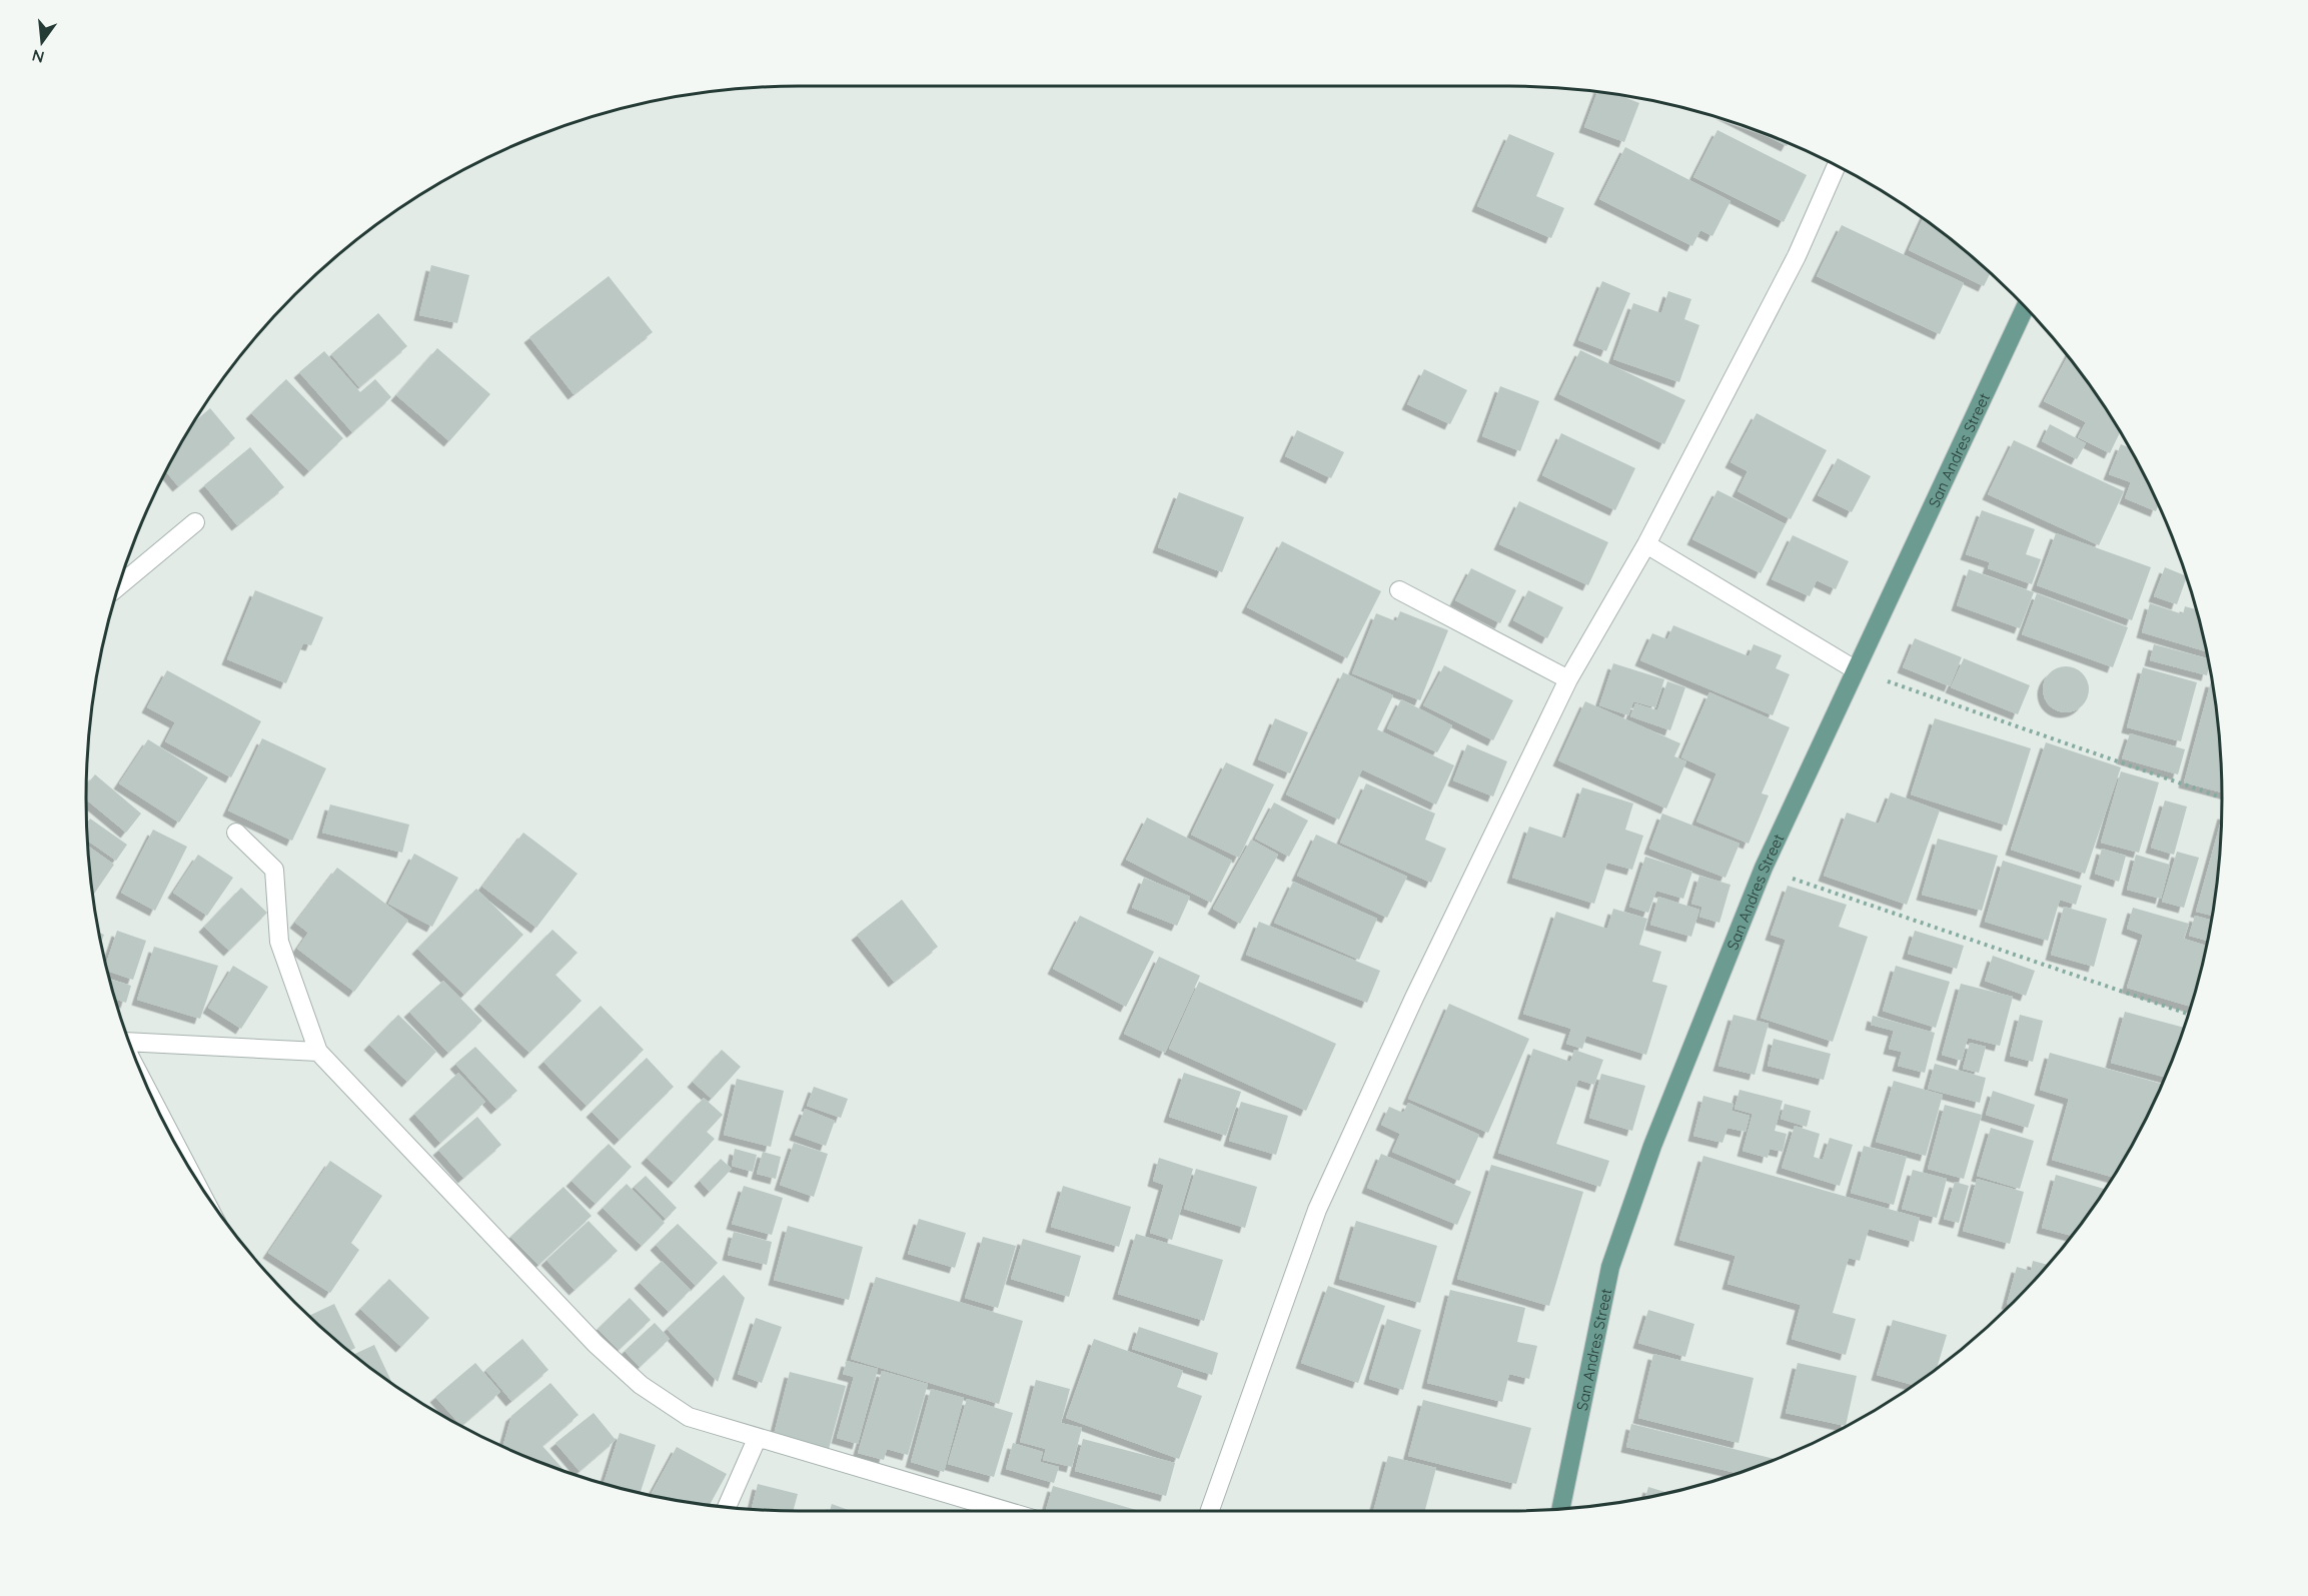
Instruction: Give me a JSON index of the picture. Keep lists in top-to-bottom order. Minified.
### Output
{"streets":{"main road":["San Andres Street"]},"north":"bottom"}
